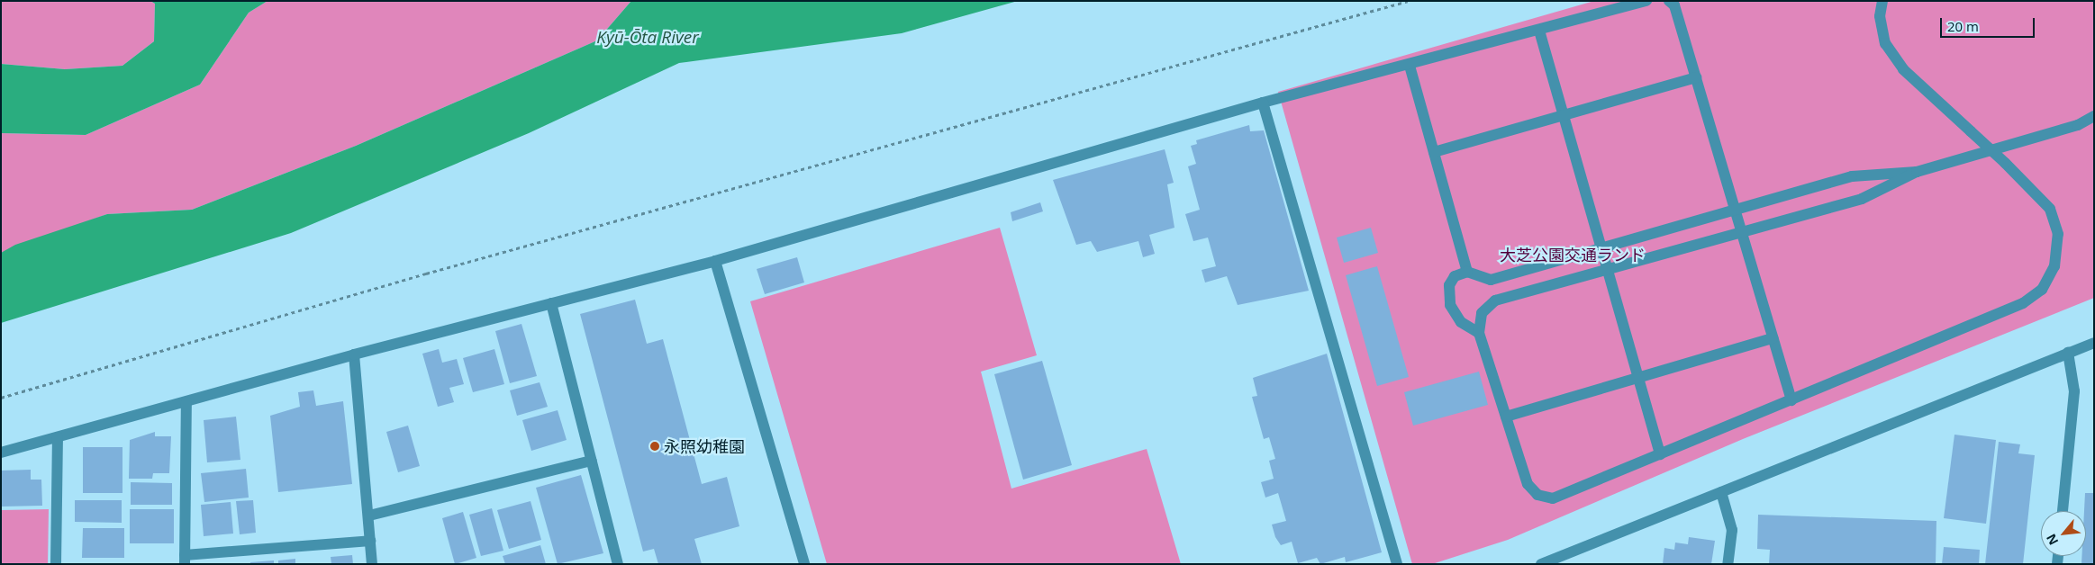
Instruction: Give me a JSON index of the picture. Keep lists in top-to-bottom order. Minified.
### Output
{"water":["Kyū-Ōta River"],"parks":["大芝公園交通ランド"],"places":["永照幼稚園"],"scale_bar":"20 m","north":"bottom left"}
